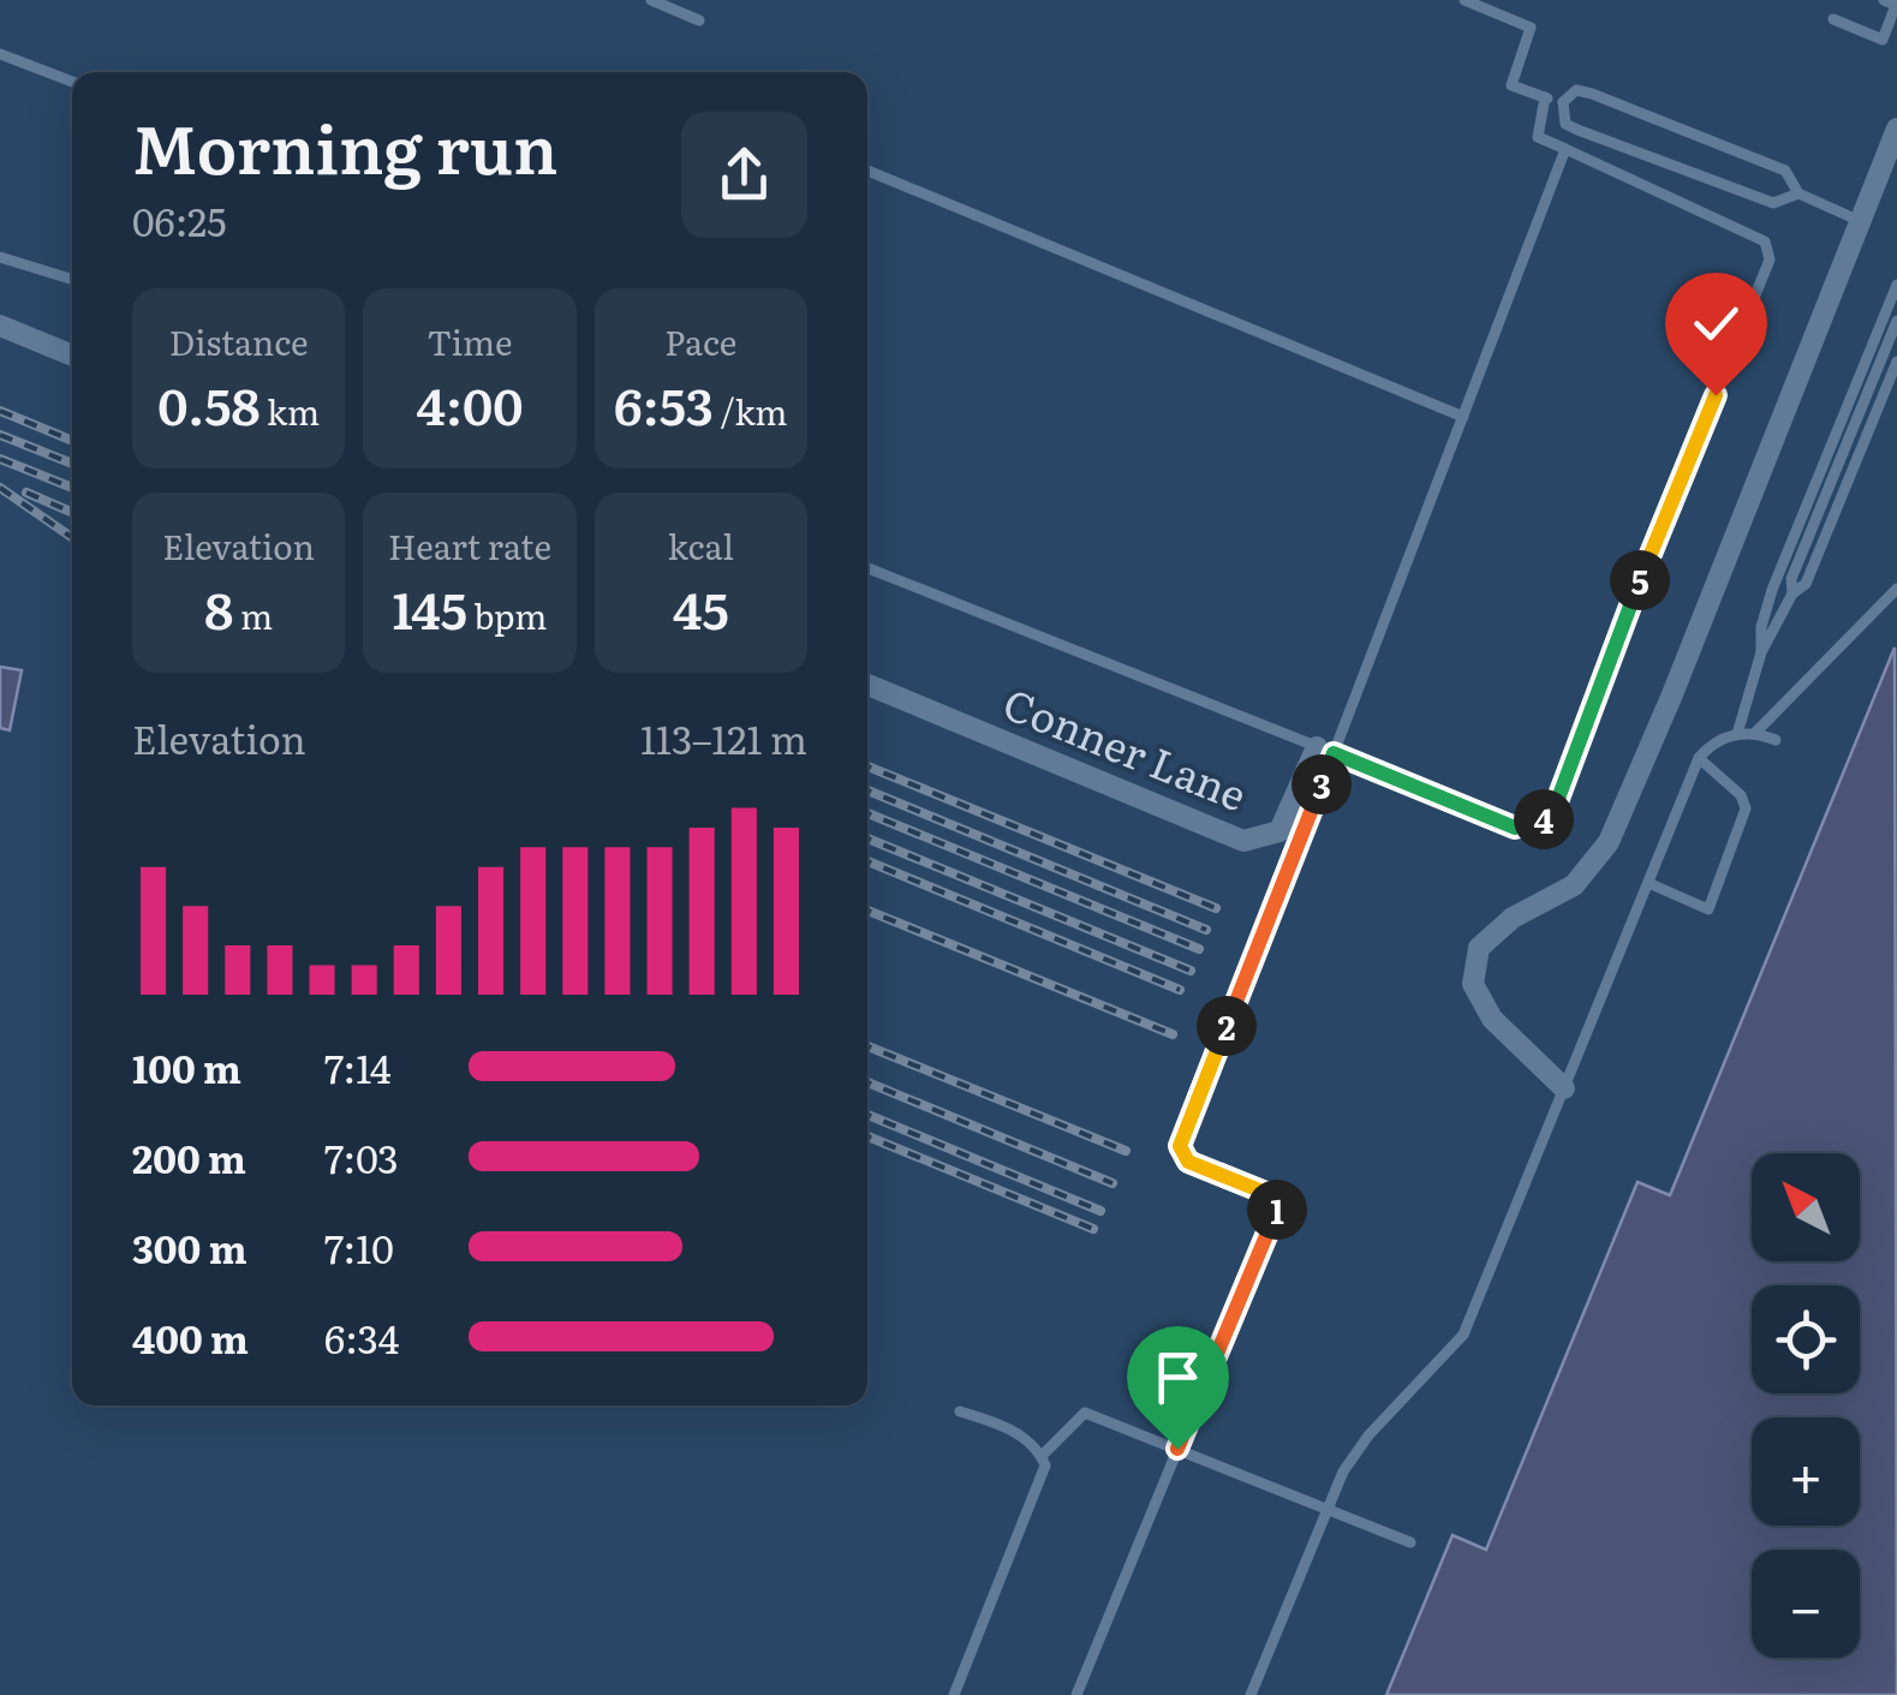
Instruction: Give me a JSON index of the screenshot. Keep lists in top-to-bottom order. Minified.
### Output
{"streets":{"street":["Conner Lane"]},"north":"top left","page":{"heading":["Morning run","06:25"],"stats":[["Distance","0.58 km"],["Time","4:00"],["Pace","6:53 /km"],["Elevation","8 m"],["Heart rate","145 bpm"],["kcal","45"]],"pins":["5","3","4","2","1"],"chart":["Elevation","113–121 m"],"list":[{"name":"100 m","note":"7:14"},{"name":"200 m","note":"7:03"},{"name":"300 m","note":"7:10"},{"name":"400 m","note":"6:34"}],"map_buttons":["+","−"]}}
